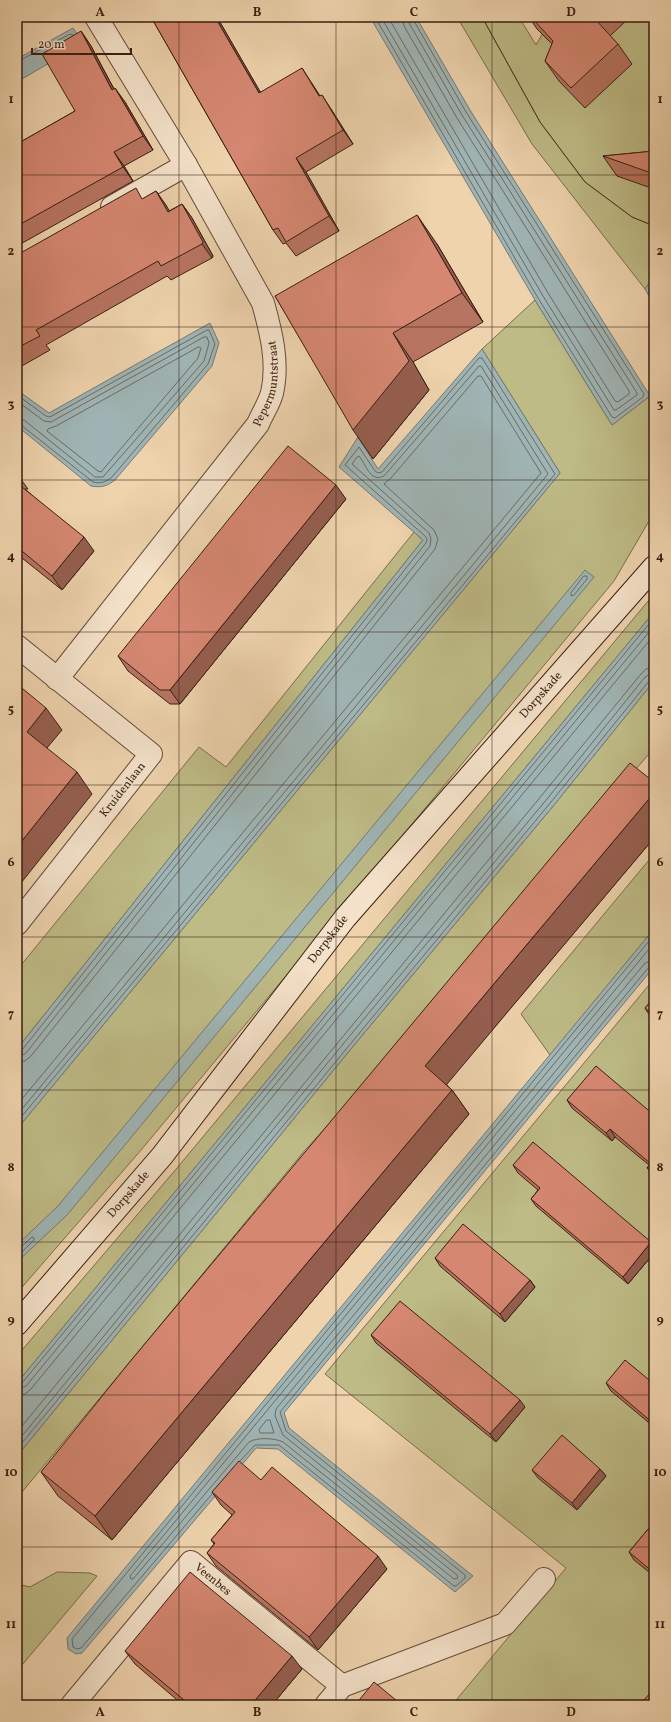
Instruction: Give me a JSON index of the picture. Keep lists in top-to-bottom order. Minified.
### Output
{"streets":{"street":["Pepermuntstraat","Dorpskade","Kruidenlaan","Veenbes"]},"crossings":[["Pepermuntstraat","Kruidenlaan"]],"scale_bar":"20 m","grid":{"columns":["A","B","C","D"],"rows":["1","2","3","4","5","6","7","8","9","10","11"]}}
